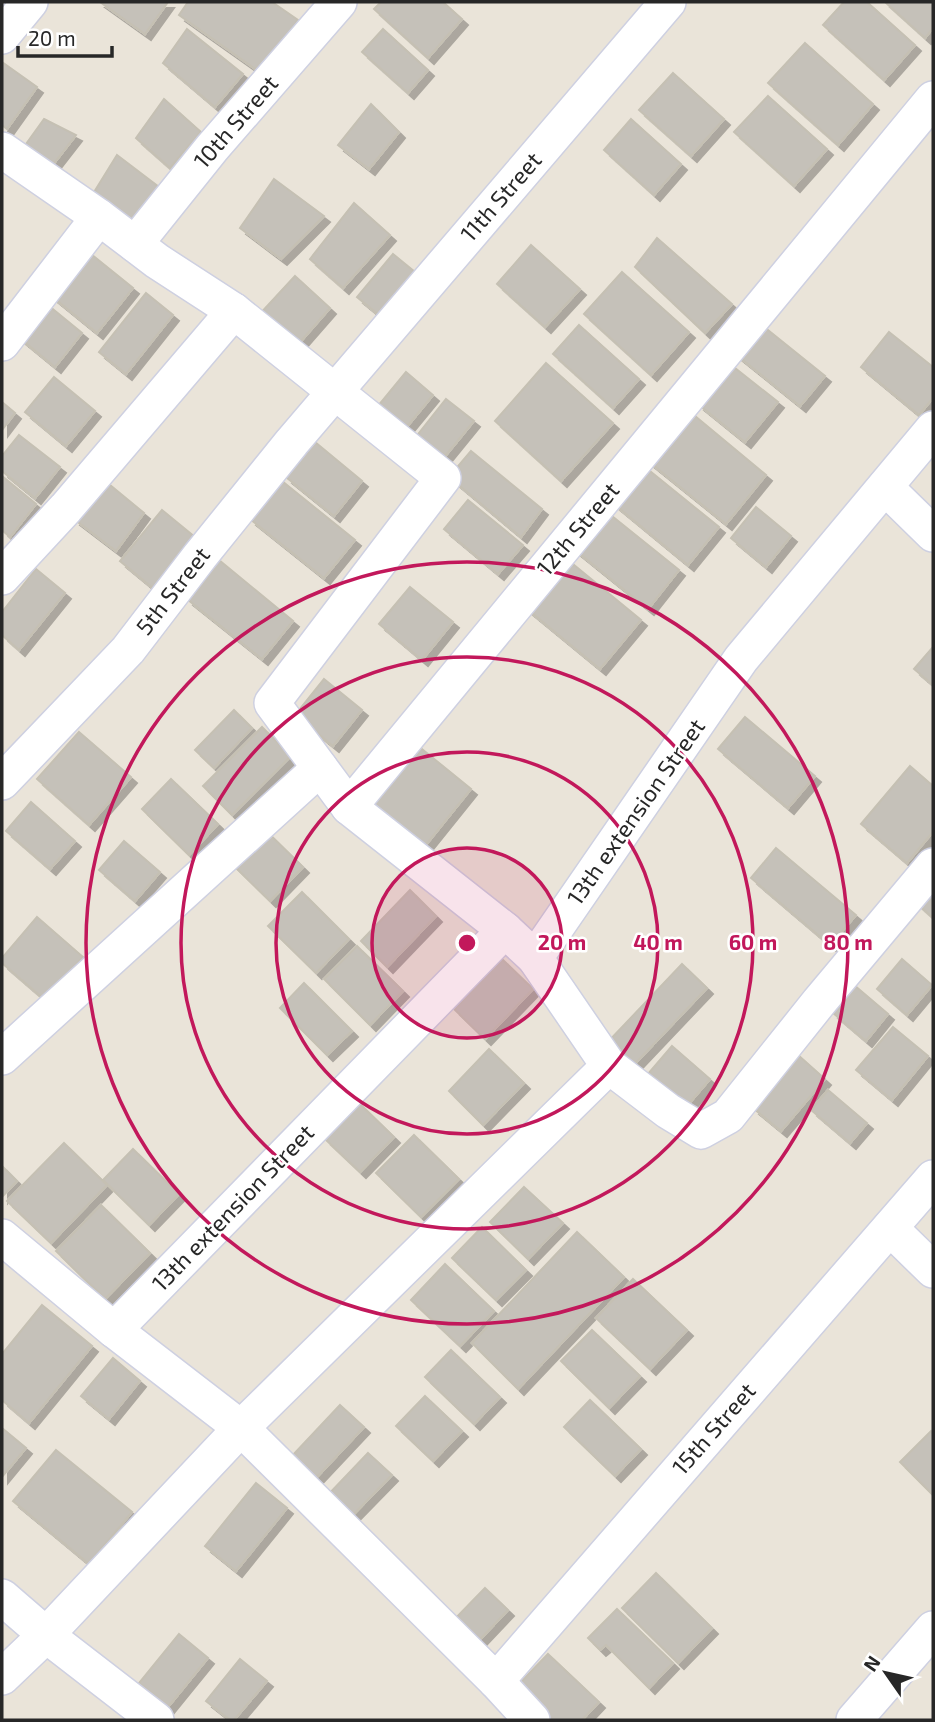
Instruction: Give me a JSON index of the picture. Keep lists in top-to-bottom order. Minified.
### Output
{"streets":{"street":["10th Street","11th Street","12th Street","5th Street","13th extension Street","15th Street"]},"crossings":[["11th Street","5th Street"]],"scale_bar":"20 m","north":"top left","rings":["20 m","40 m","60 m","80 m"]}
